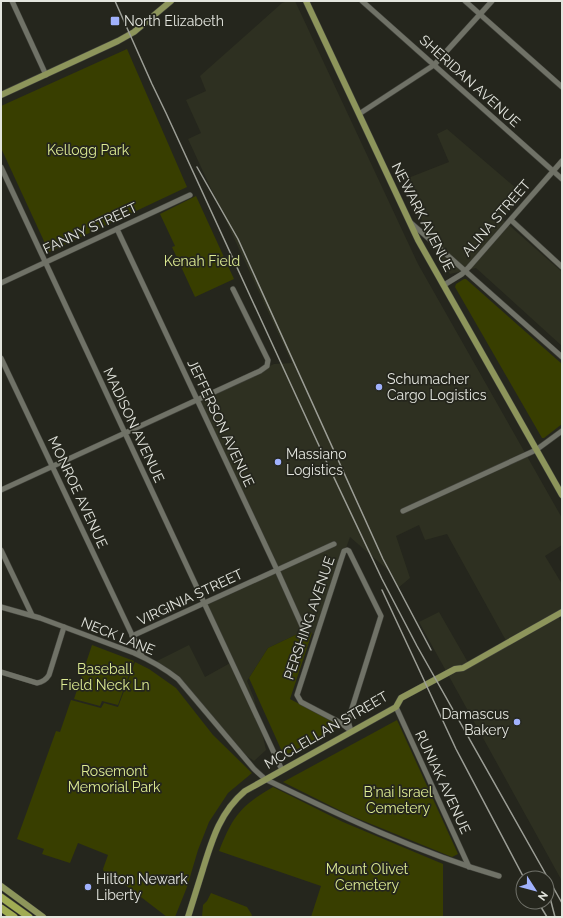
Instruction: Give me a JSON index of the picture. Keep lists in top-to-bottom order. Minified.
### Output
{"streets":{"main road":["NEWARK AVENUE","MCCLELLAN STREET"],"street":["SHERIDAN AVENUE","ALINA STREET","FANNY STREET","JEFFERSON AVENUE","MADISON AVENUE","MONROE AVENUE","VIRGINIA STREET","PERSHING AVENUE","NECK LANE","RUNIAK AVENUE"]},"crossings":[["SHERIDAN AVENUE","ALINA STREET"],["NEWARK AVENUE","ALINA STREET"],["FANNY STREET","JEFFERSON AVENUE"],["FANNY STREET","MADISON AVENUE"],["JEFFERSON AVENUE","VIRGINIA STREET"],["MADISON AVENUE","VIRGINIA STREET"],["MADISON AVENUE","MCCLELLAN STREET"],["MONROE AVENUE","VIRGINIA STREET"],["VIRGINIA STREET","NECK LANE"],["PERSHING AVENUE","MCCLELLAN STREET"],["NECK LANE","MCCLELLAN STREET"],["NECK LANE","RUNIAK AVENUE"],["MCCLELLAN STREET","RUNIAK AVENUE"]],"parks":["Kellogg Park","Kenah Field","Baseball Field Neck Ln","Rosemont Memorial Park","B'nai Israel Cemetery","Mount Olivet Cemetery"],"places":{"transit":["North Elizabeth"],"other":["Schumacher Cargo Logistics","Massiano Logistics","Damascus Bakery","Hilton Newark Liberty"]},"north":"bottom right"}
